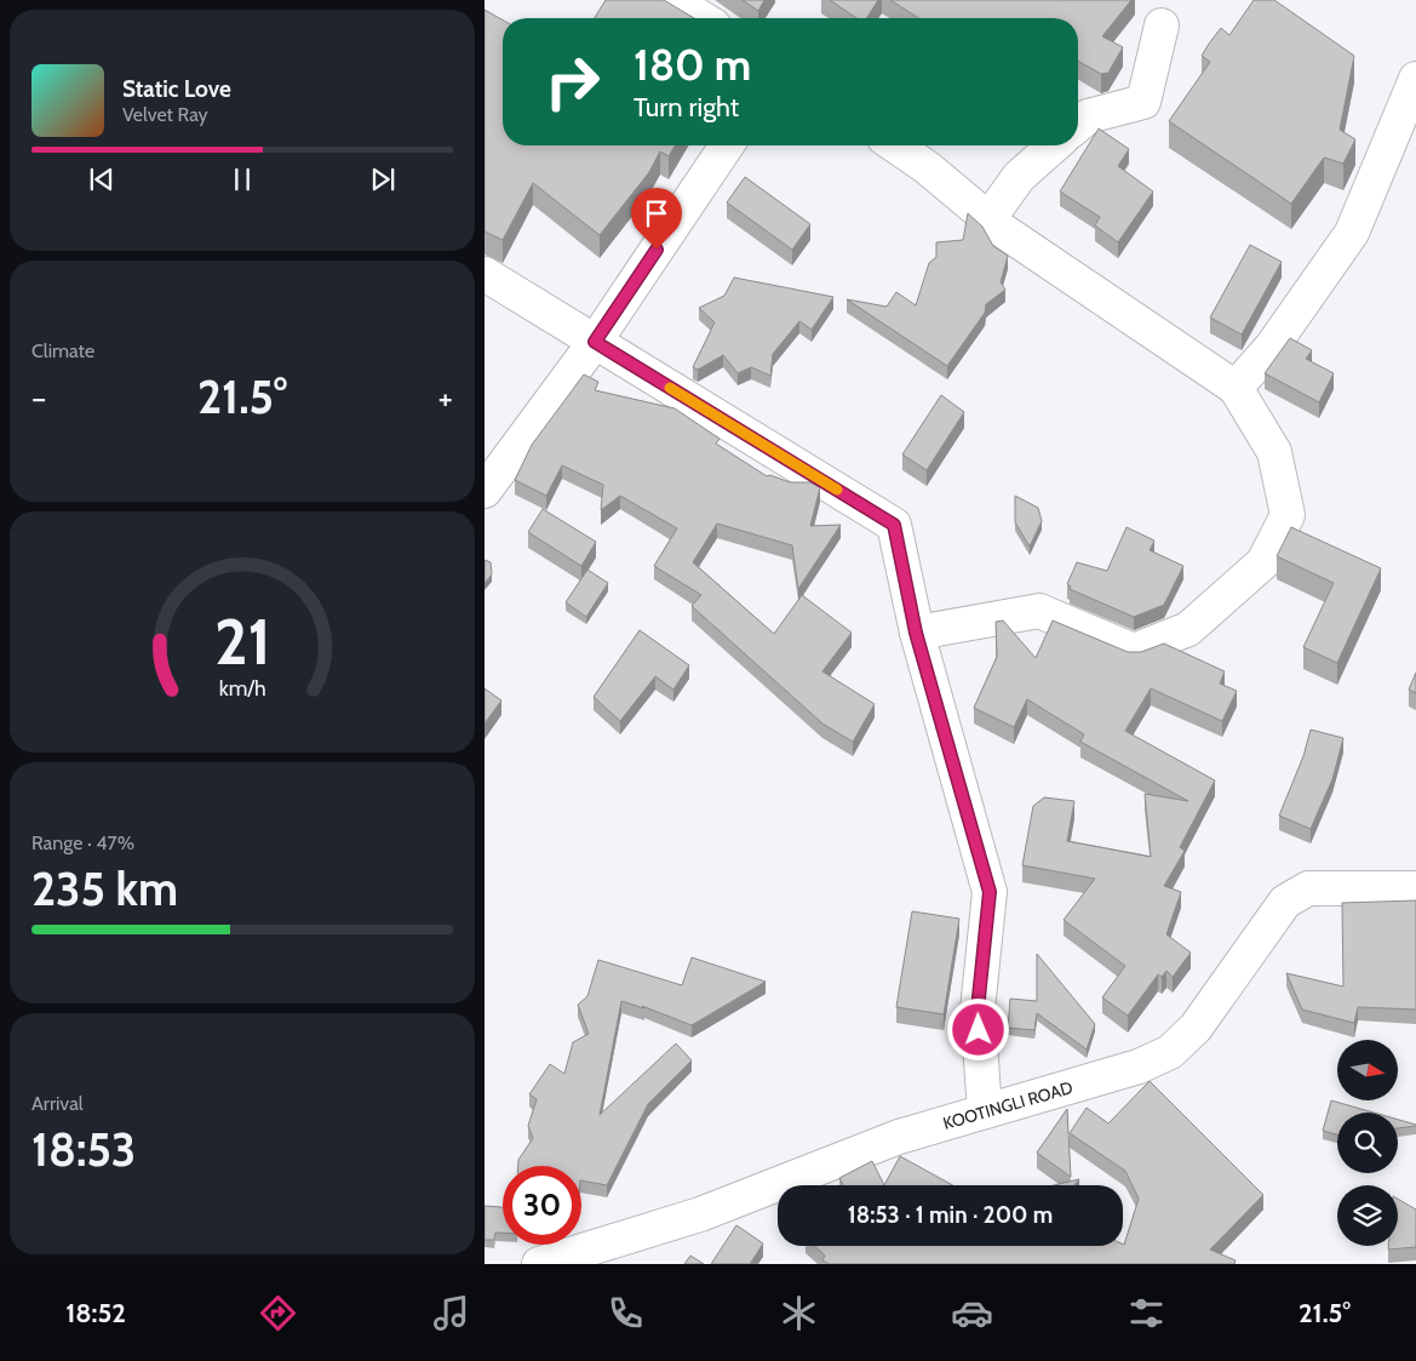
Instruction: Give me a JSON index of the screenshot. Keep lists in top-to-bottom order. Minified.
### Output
{"streets":{"street":["KOOTINGLI ROAD"]},"north":"right","page":{"turn":["180 m","Turn right"],"song":["Static Love","Velvet Ray"],"tile":["Climate",["Range · 47%","235 km"],["Arrival","18:53"]],"heat":["−","21.5°","+"],"limit":"30","trip":"18:53 · 1 min · 200 m","tabs":["18:52","21.5°"],"gauge":["21","km/h"]}}
